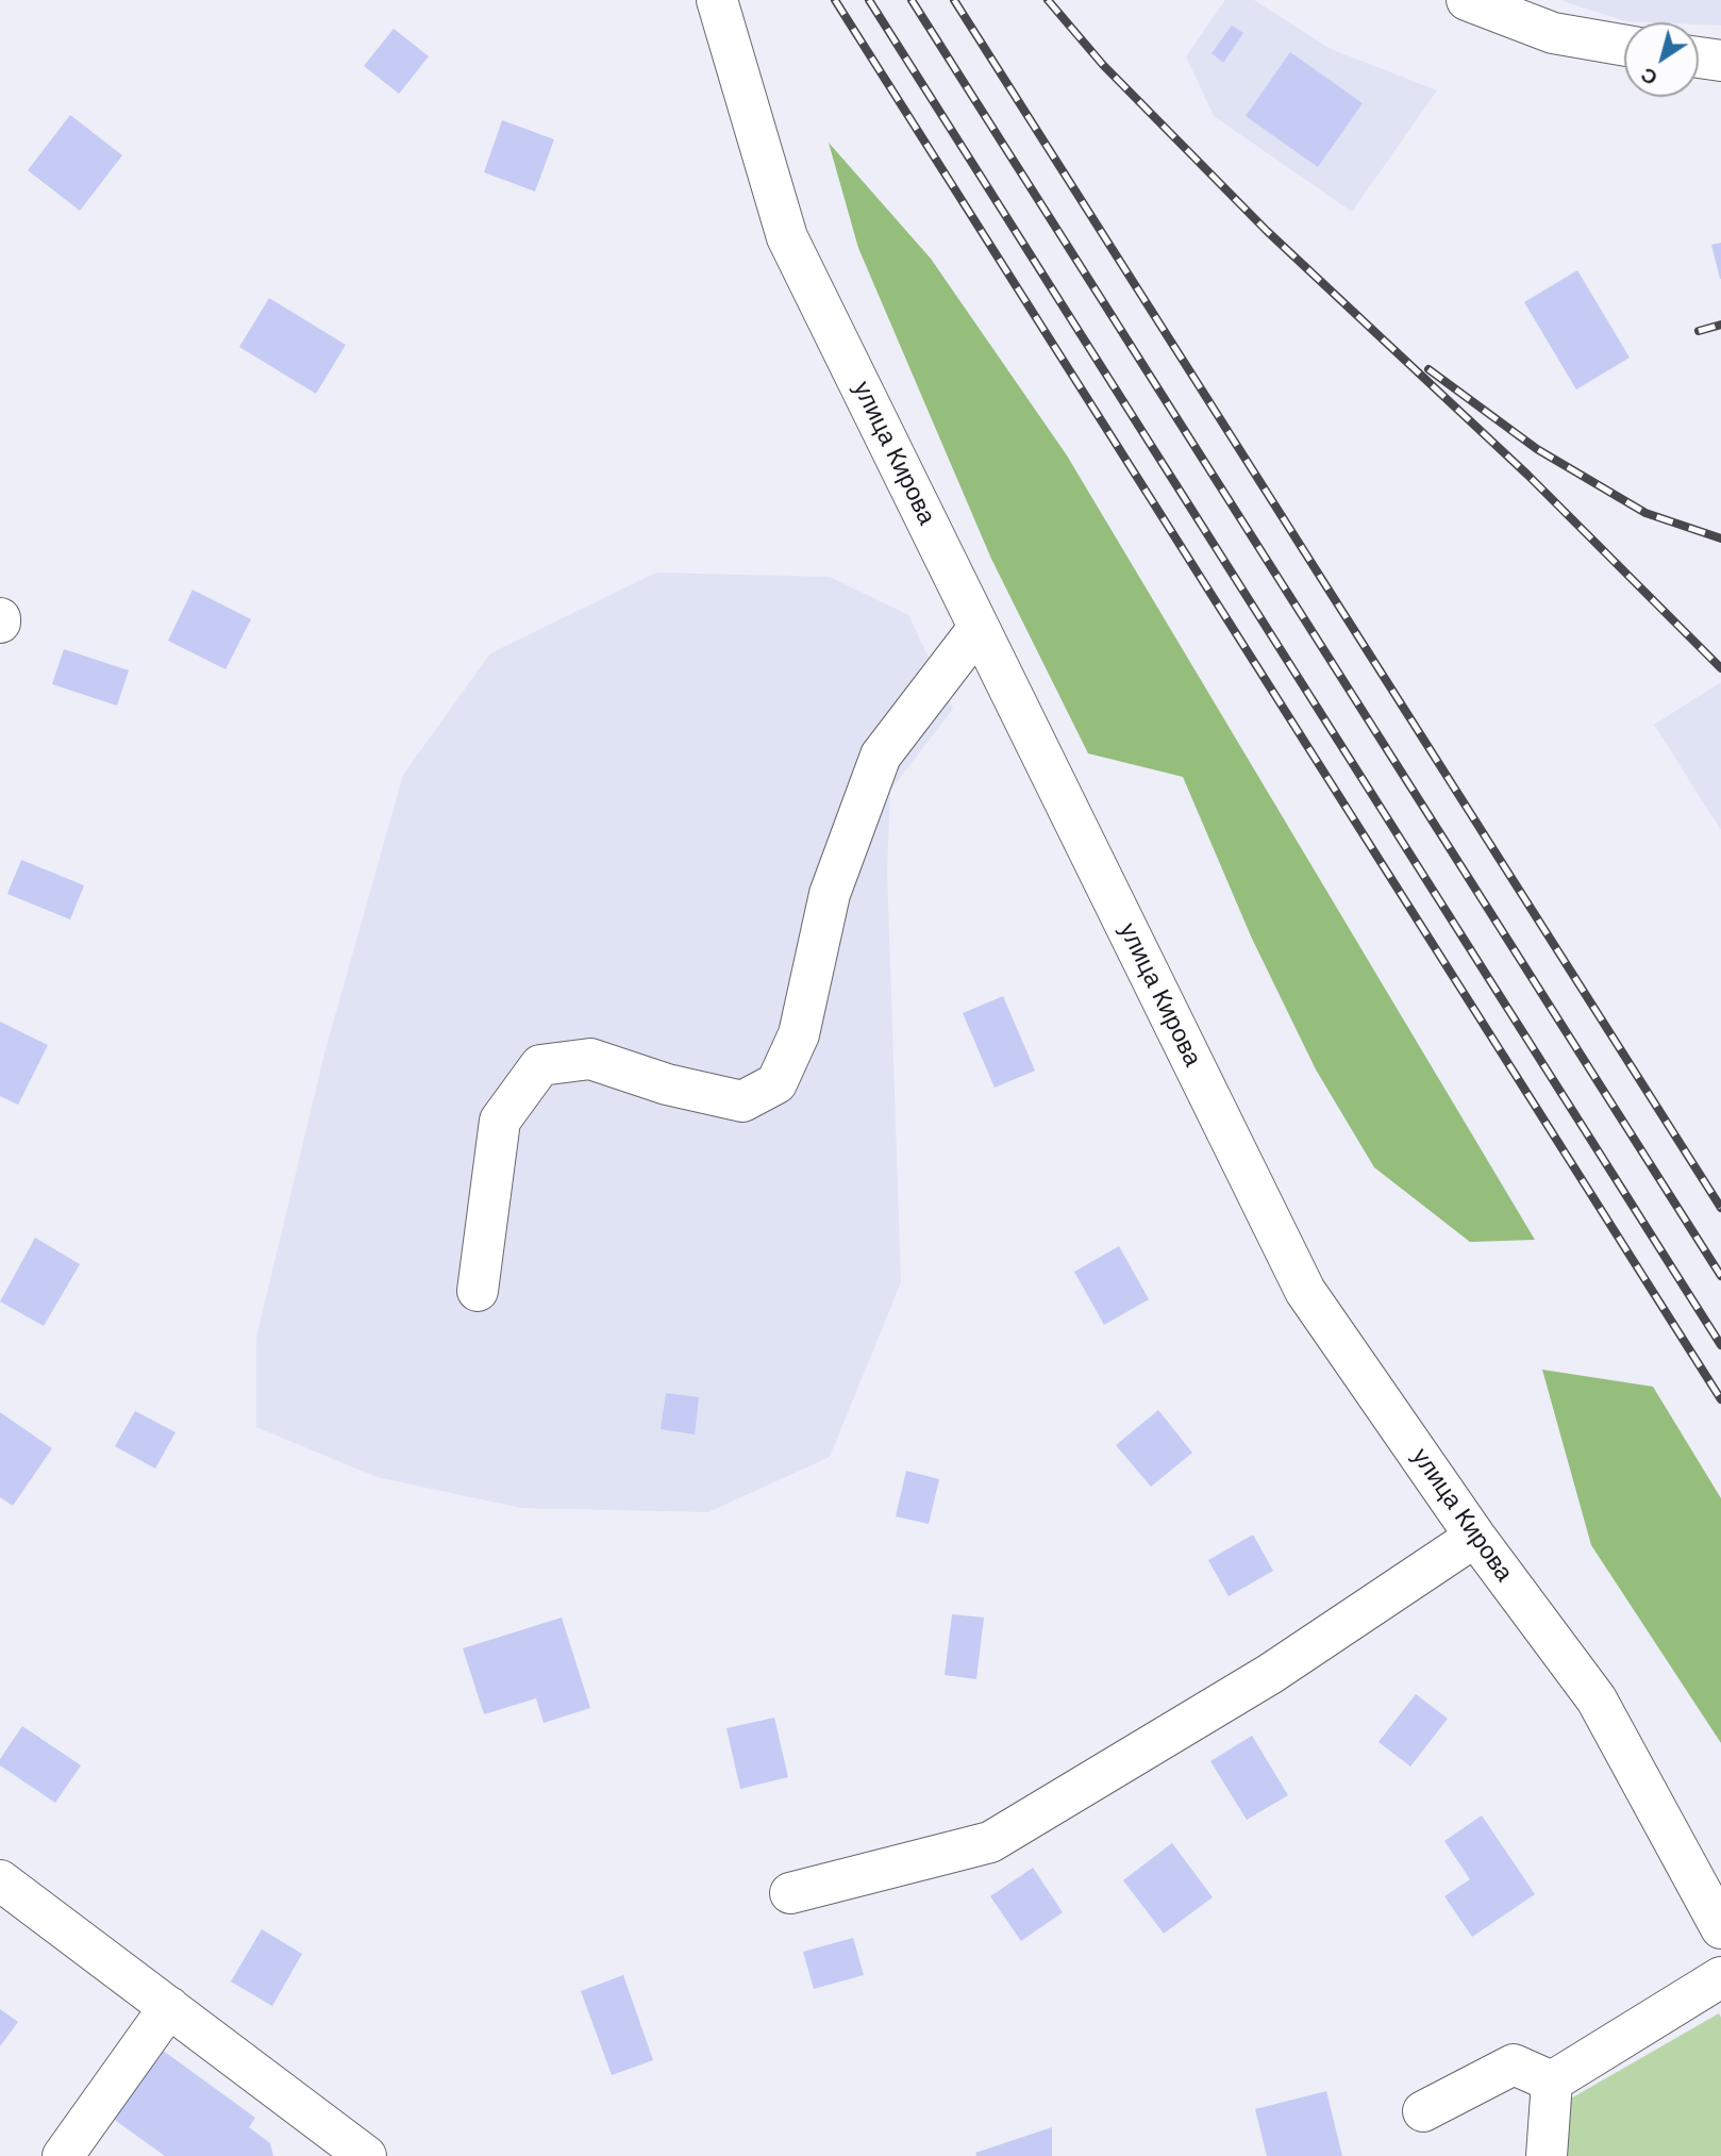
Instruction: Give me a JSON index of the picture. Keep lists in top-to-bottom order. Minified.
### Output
{"streets":{"street":["улица Кирова"]},"north":"bottom left"}
